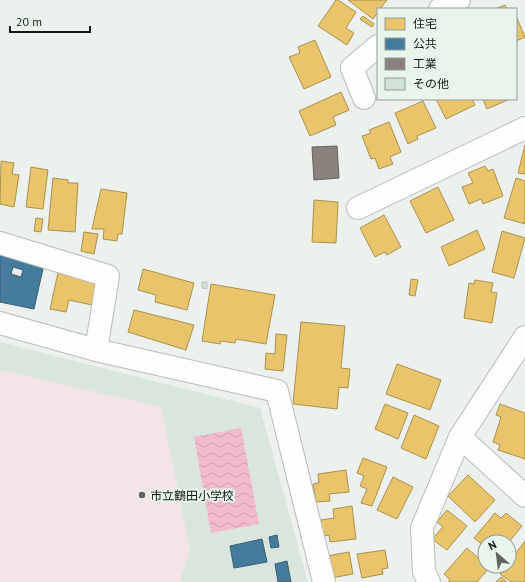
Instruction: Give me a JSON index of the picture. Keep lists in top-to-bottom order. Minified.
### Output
{"places":["市立鶴田小学校"],"legend":["住宅","公共","工業","その他"],"scale_bar":"20 m","north":"top left"}
